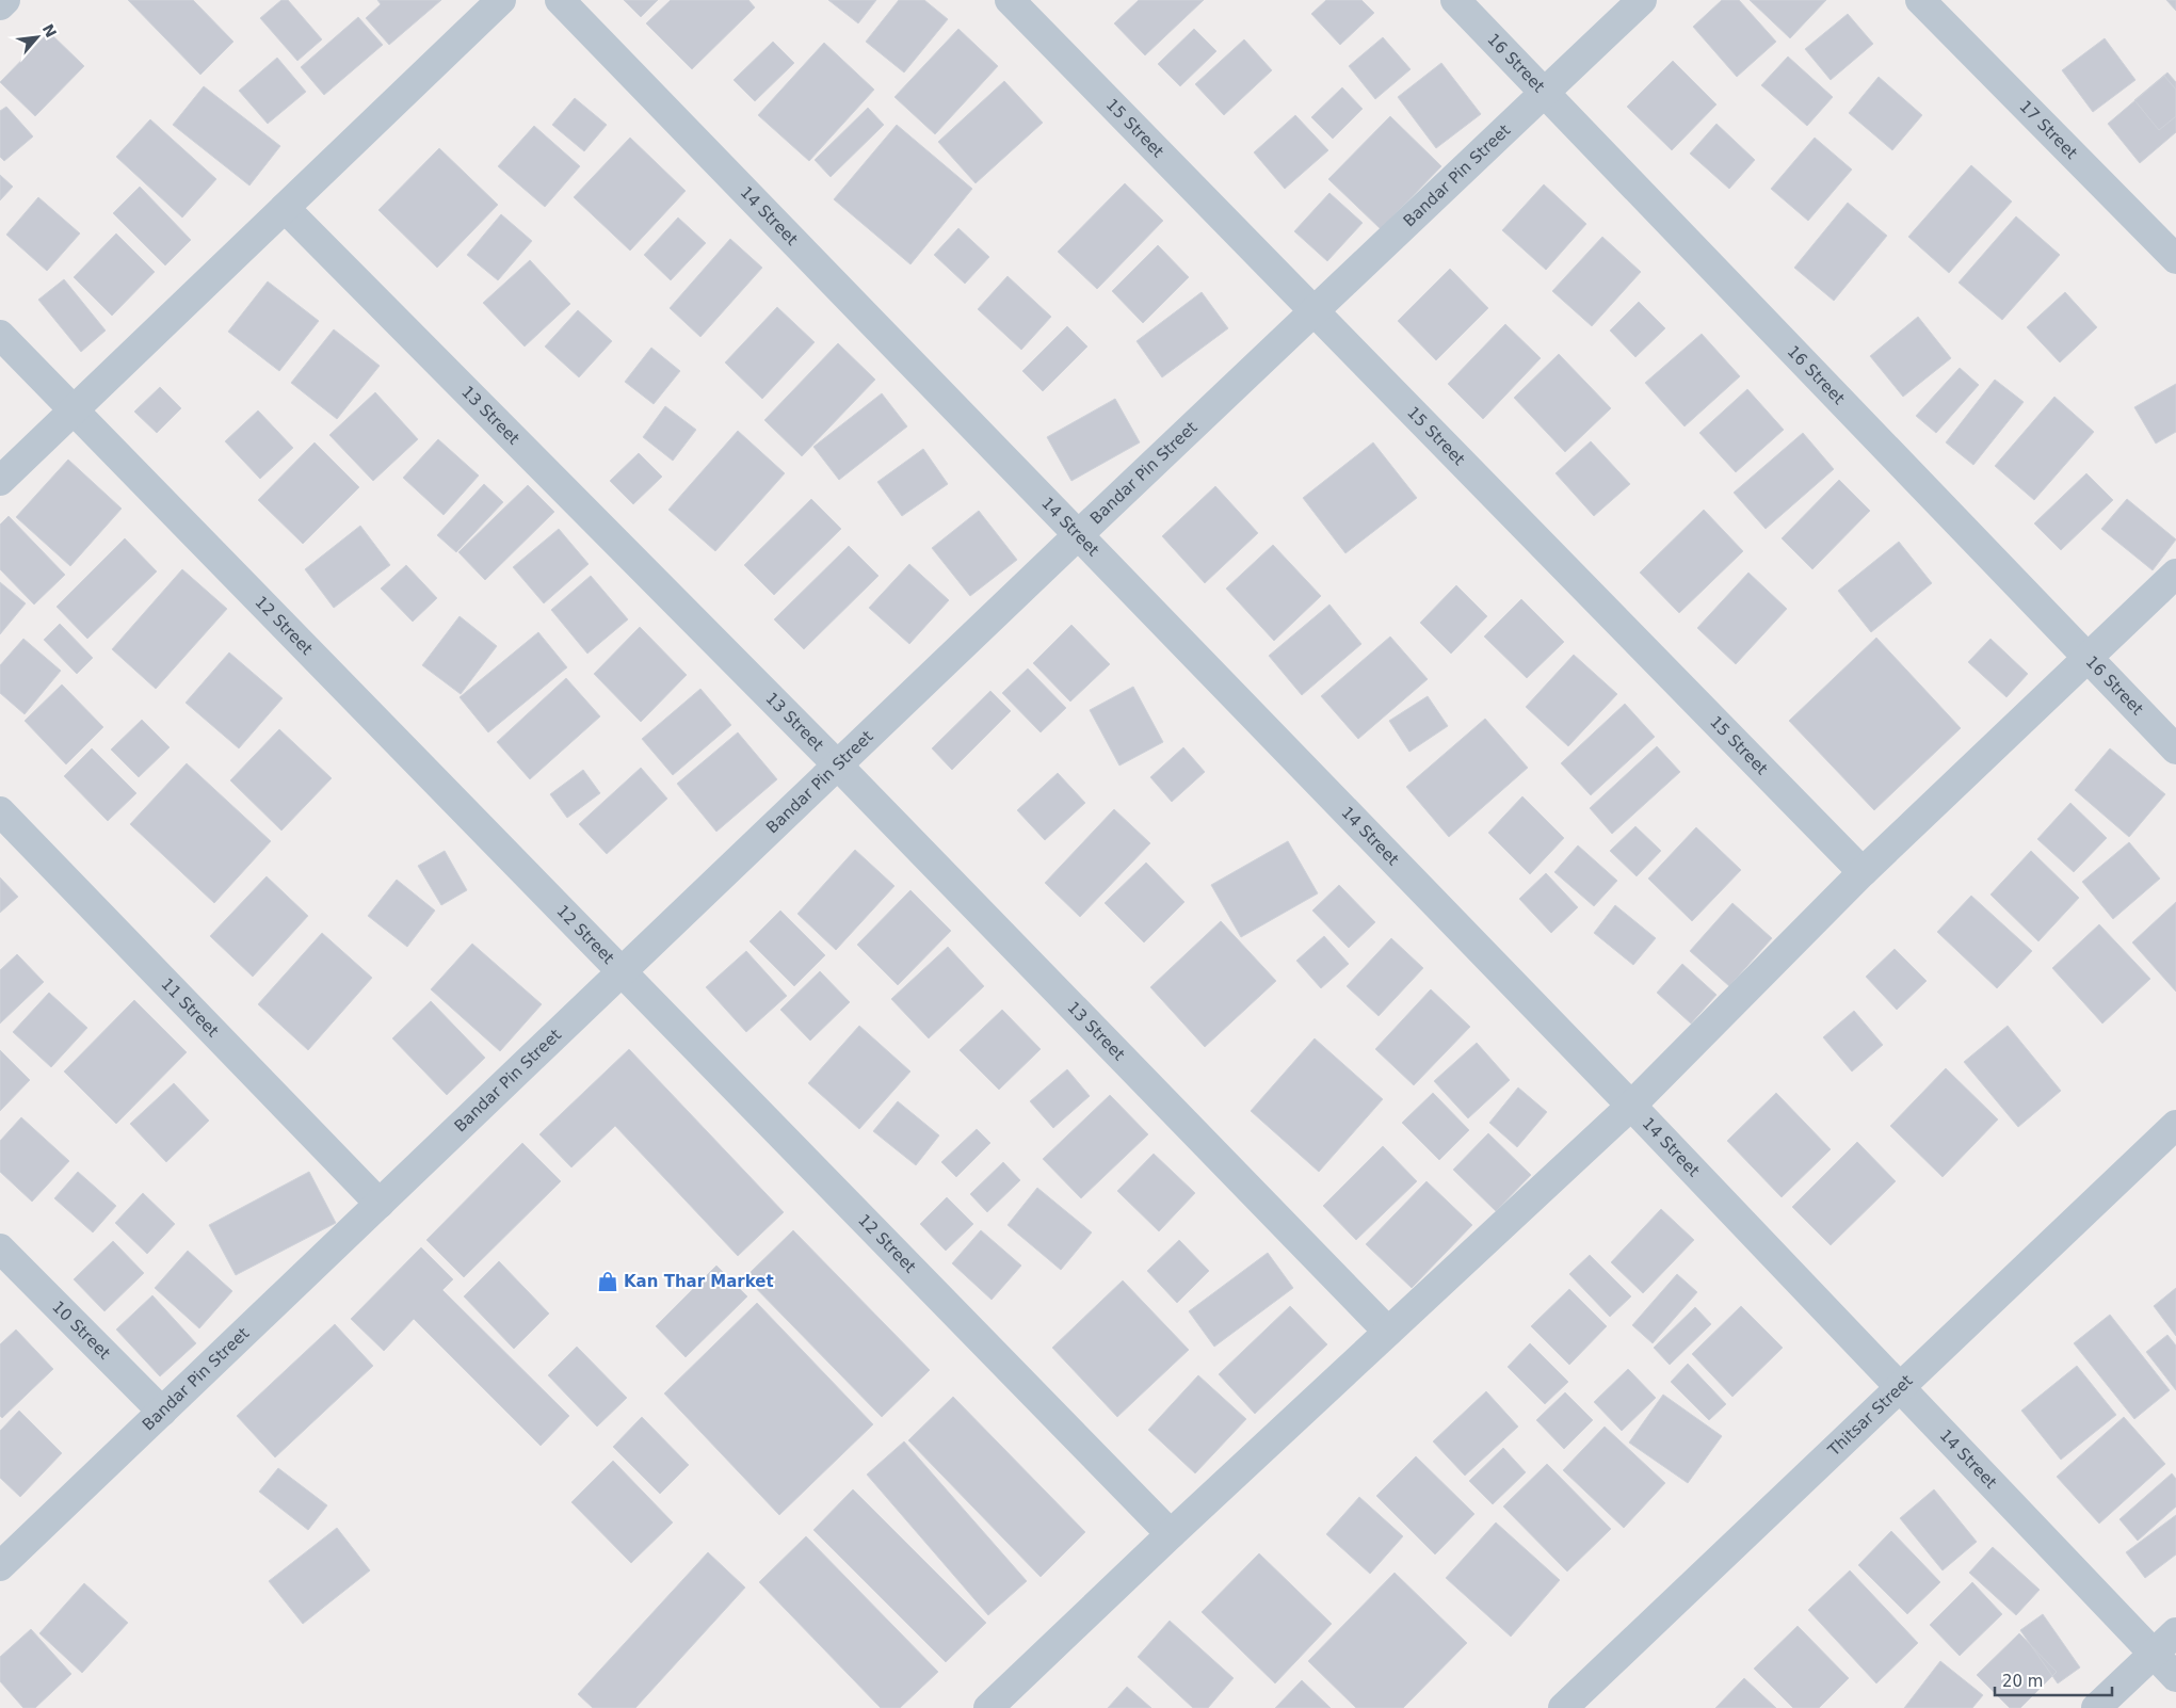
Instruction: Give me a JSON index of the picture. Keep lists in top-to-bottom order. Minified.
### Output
{"streets":{"street":["16 Street","15 Street","17 Street","Bandar Pin Street","14 Street","13 Street","12 Street","11 Street","10 Street","Thitsar Street"]},"crossings":[["16 Street","Bandar Pin Street"],["15 Street","Bandar Pin Street"],["Bandar Pin Street","14 Street"],["Bandar Pin Street","13 Street"],["Bandar Pin Street","12 Street"],["Bandar Pin Street","11 Street"],["Bandar Pin Street","10 Street"],["14 Street","Thitsar Street"]],"places":{"shop":["Kan Thar Market"]},"scale_bar":"20 m","north":"top right"}
